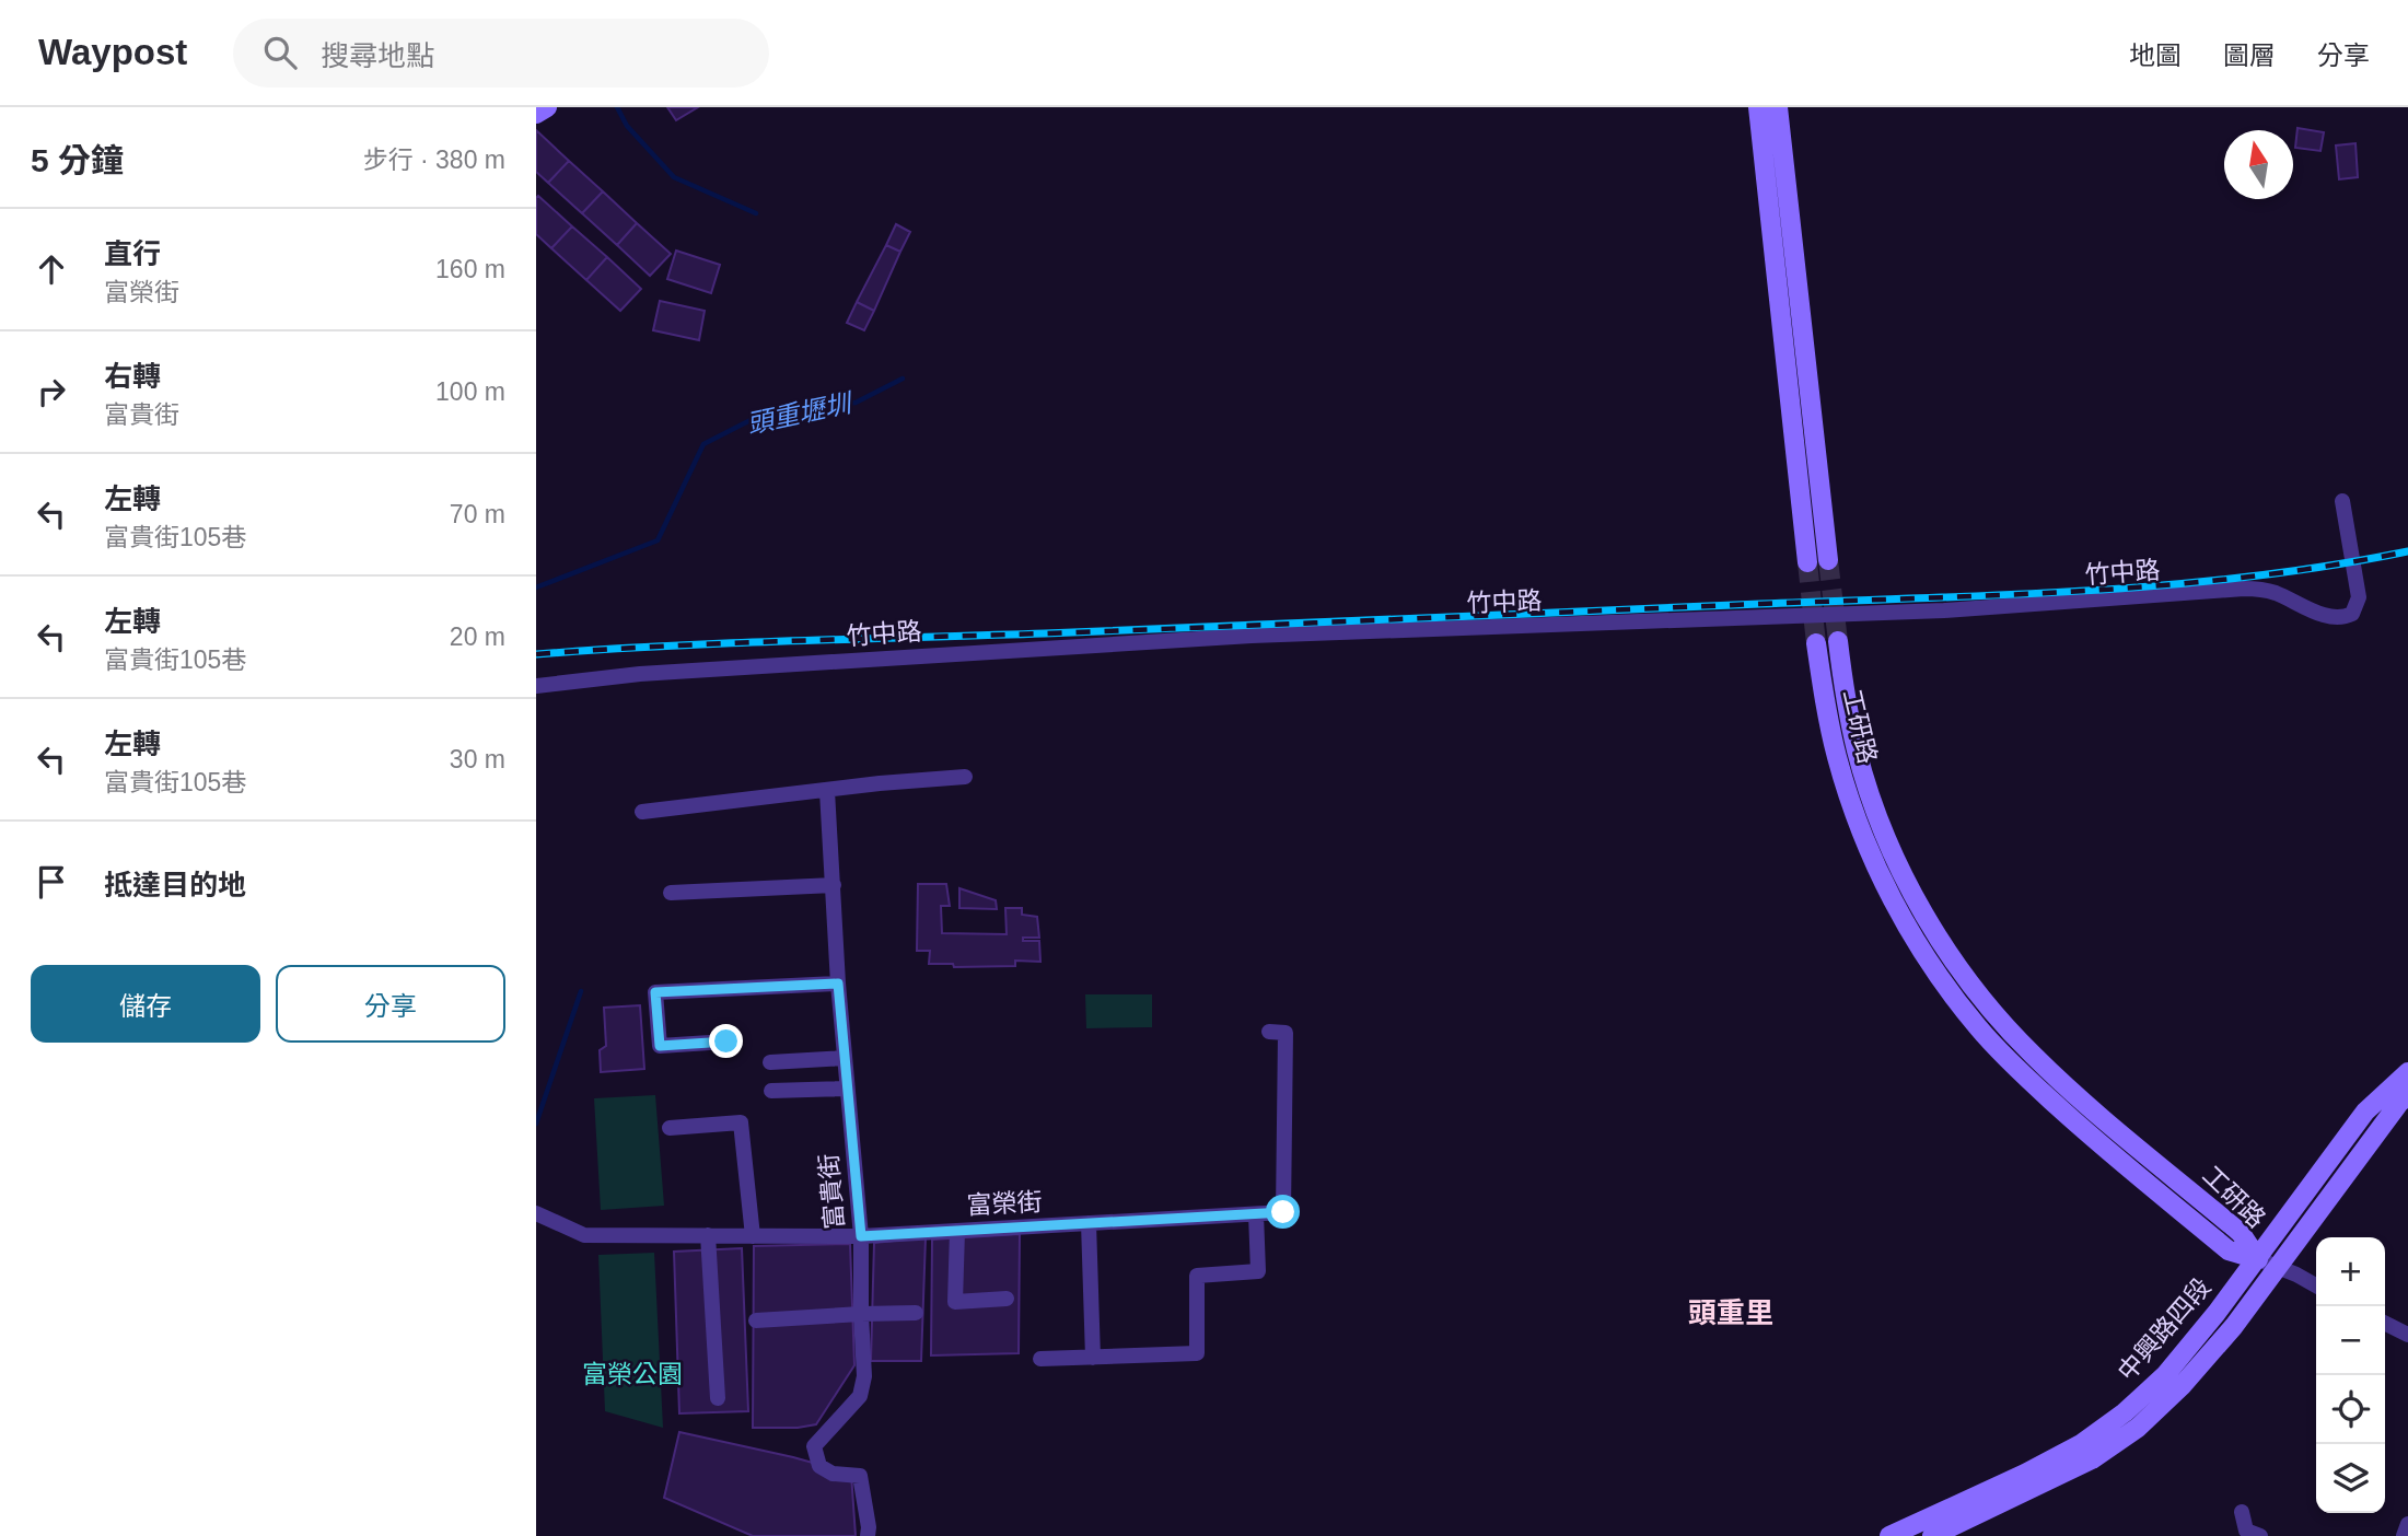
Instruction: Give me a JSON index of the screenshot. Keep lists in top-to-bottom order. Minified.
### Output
{"streets":{"street":["竹中路","工研路","富貴街","富榮街","中興路四段"]},"crossings":[["工研路","中興路四段"],["富貴街","富榮街"]],"districts":["頭重里"],"water":["頭重壢圳"],"parks":["富榮公園"],"north":"top","page":{"header":"Waypost","search":"搜尋地點","nav":["地圖","圖層","分享"],"heading":["5 分鐘","步行 · 380 m"],"list":[["直行","富榮街","160 m"],["右轉","富貴街","100 m"],["左轉","富貴街105巷","70 m"],["左轉","富貴街105巷","20 m"],["左轉","富貴街105巷","30 m"],"抵達目的地"],"buttons":["儲存","分享"],"map_buttons":["+","−"]}}
